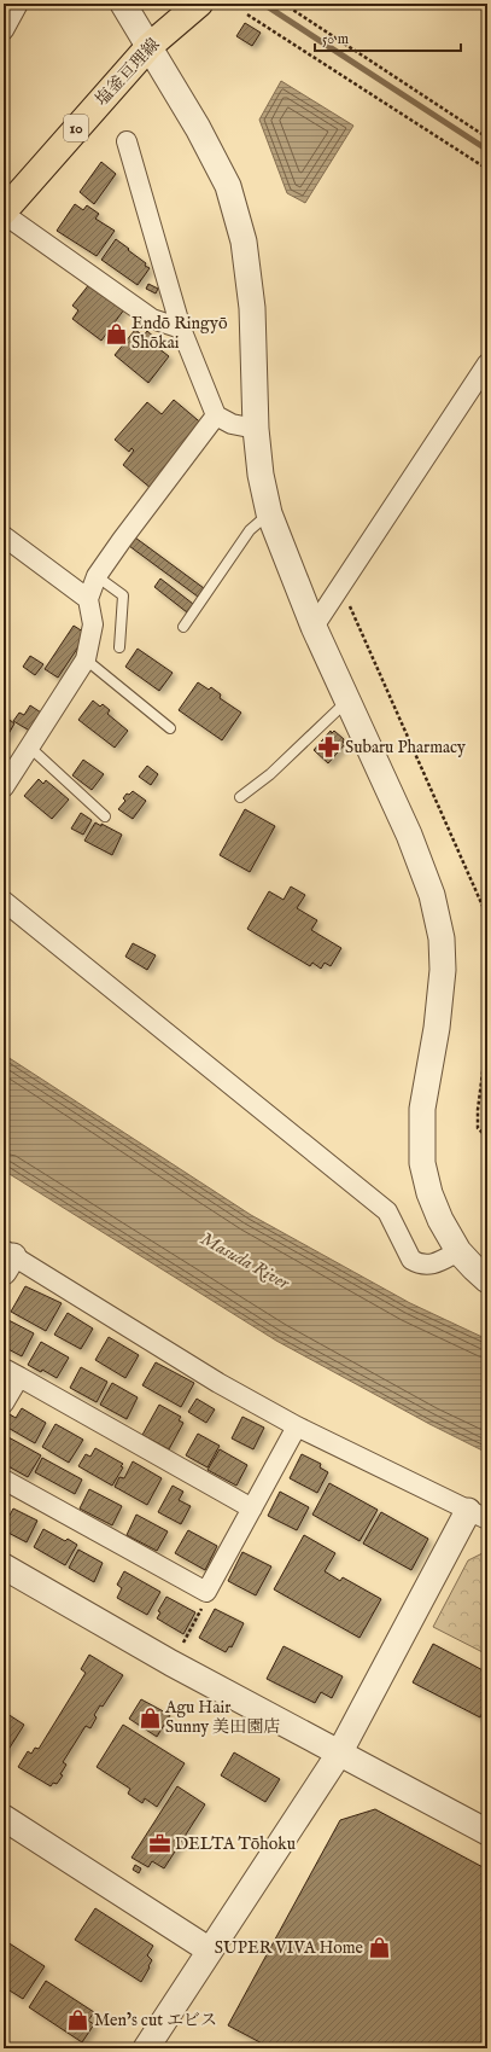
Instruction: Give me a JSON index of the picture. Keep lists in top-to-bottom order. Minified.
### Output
{"streets":{"main road":["塩釜亘理線","10"]},"water":["Masuda River"],"places":{"shop":["Endō Ringyō Shōkai","Agu Hair Sunny 美田園店","SUPER VIVA Home","Men’s cut エビス"],"pharmacy":["Subaru Pharmacy"],"office":["DELTA Tōhoku"]},"scale_bar":"50 m"}
